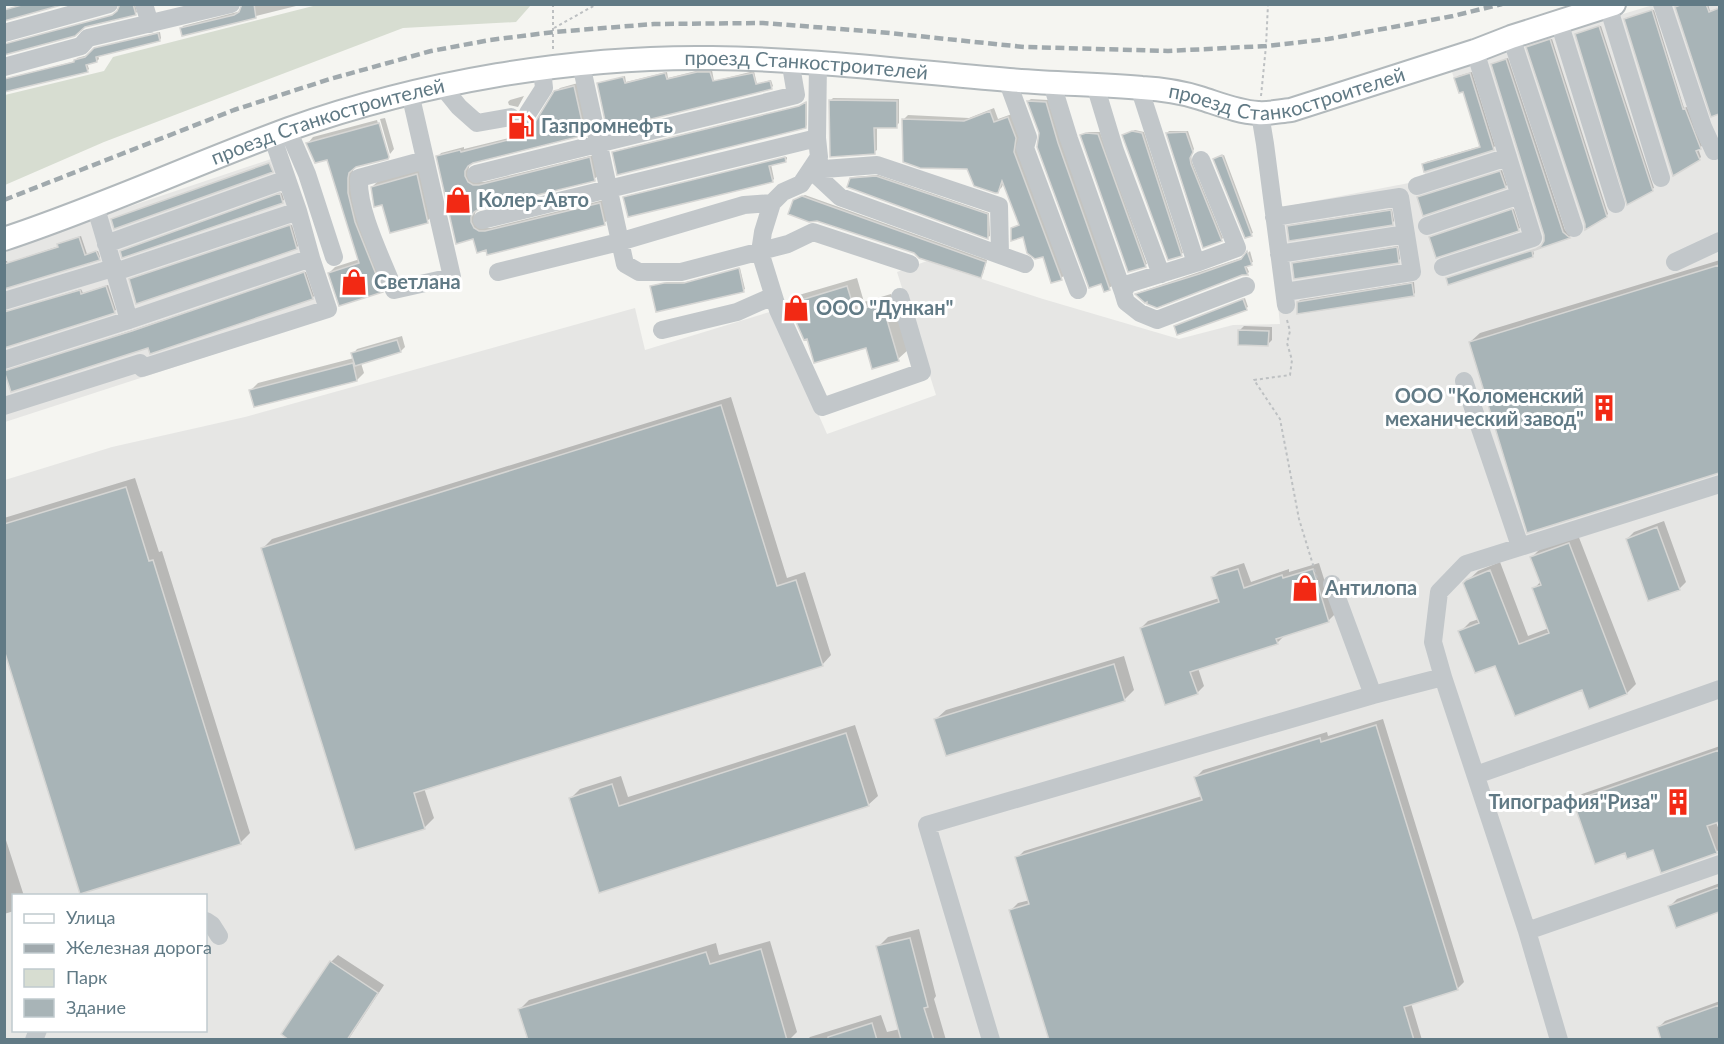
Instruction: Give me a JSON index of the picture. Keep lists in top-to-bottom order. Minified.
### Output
{"streets":{"main road":["проезд Станкостроителей"]},"places":{"fuel station":["Газпромнефть"],"shop":["Колер-Авто","Светлана","ООО \"Дункан\"","Aнтилопа"],"building":["ООО \"Коломенский механический завод\"","Типография\"Риза\""]},"legend":["Улица","Железная дорога","Парк","Здание"]}
